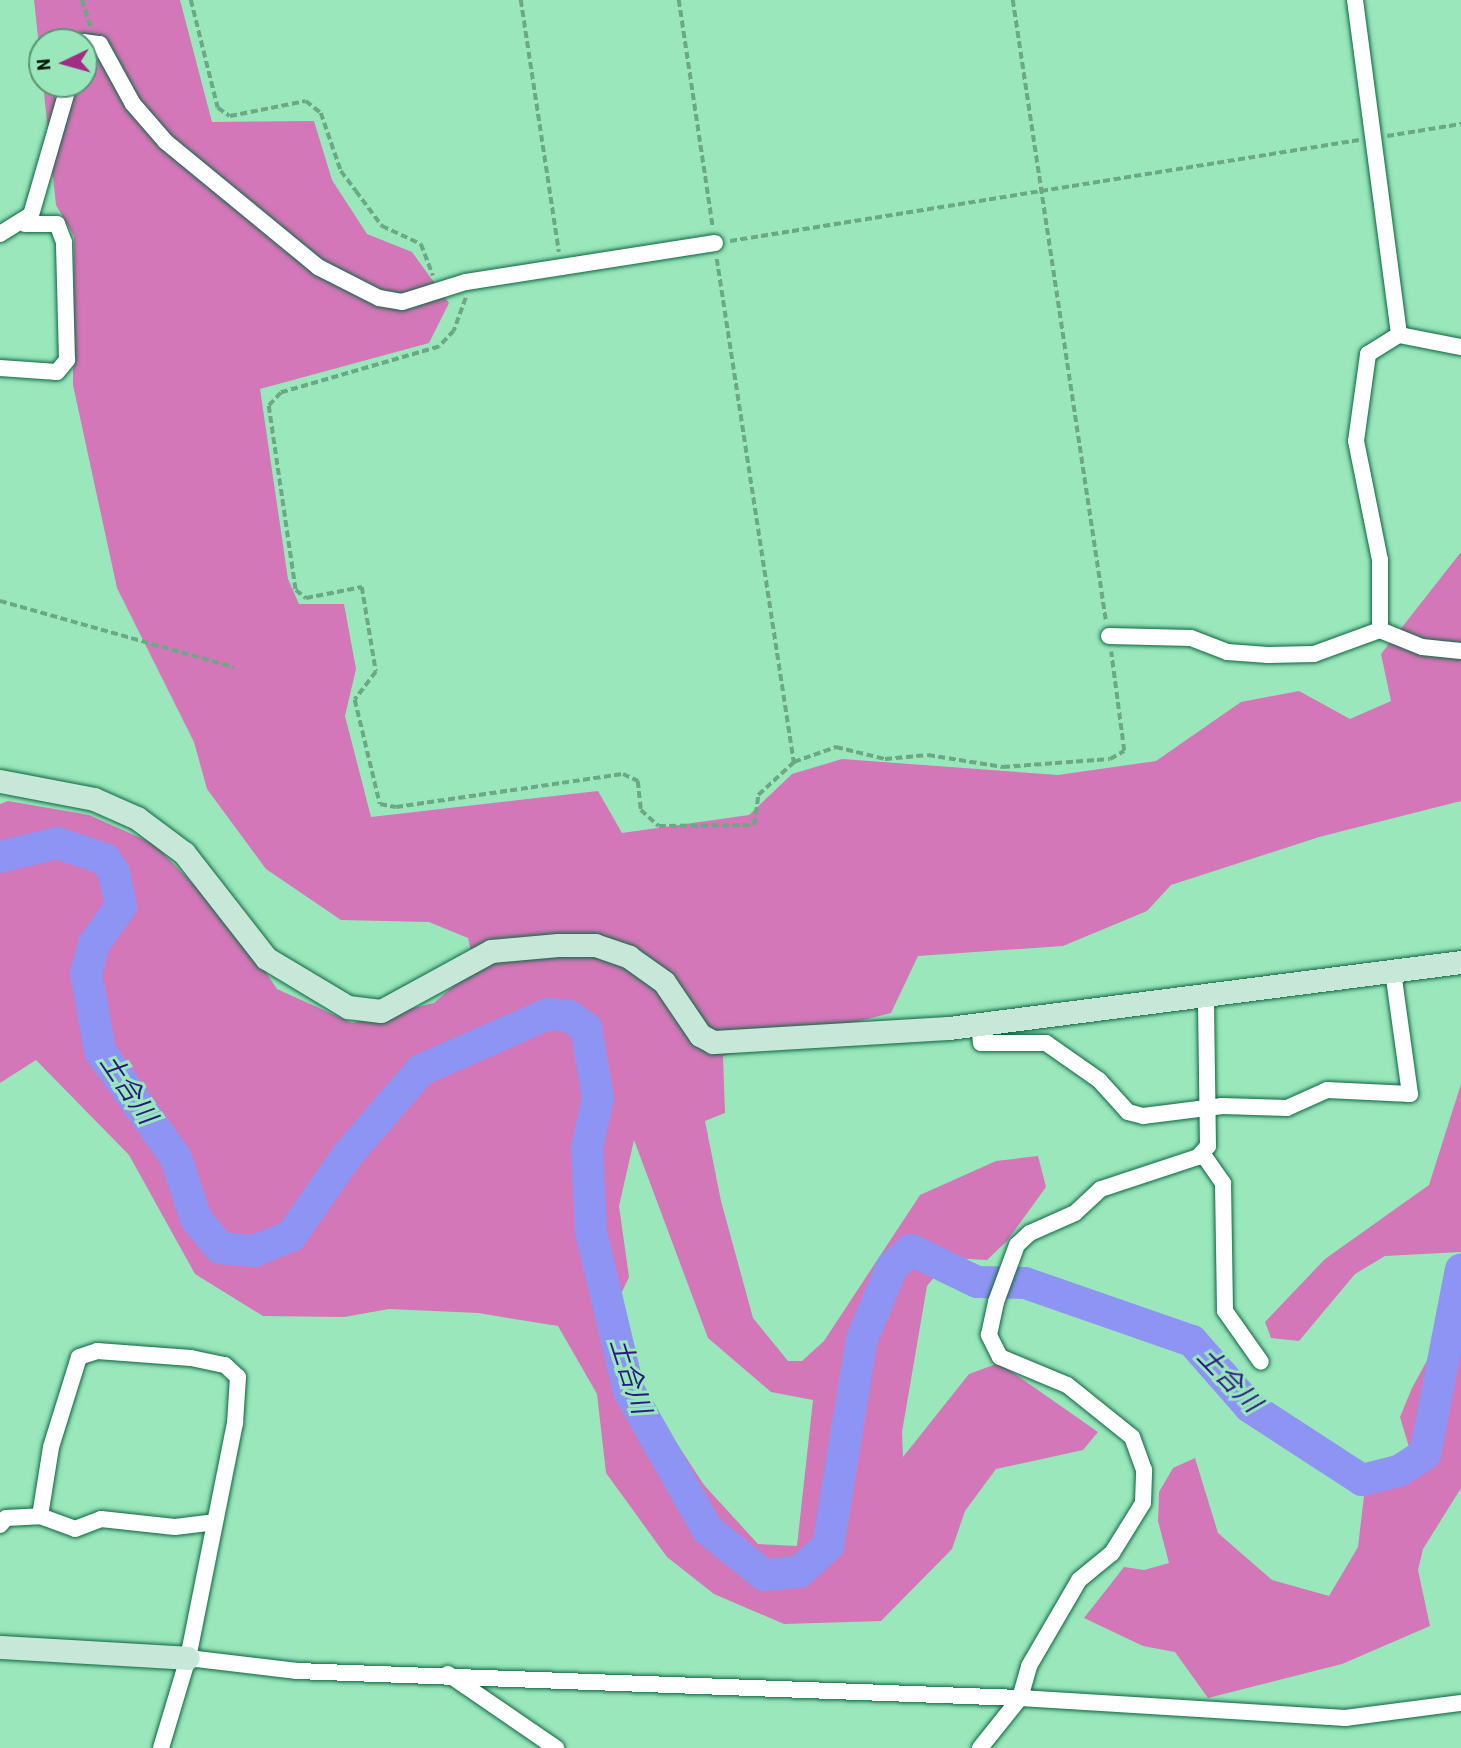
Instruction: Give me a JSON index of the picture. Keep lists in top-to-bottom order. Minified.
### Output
{"water":["土合川"],"north":"left"}
